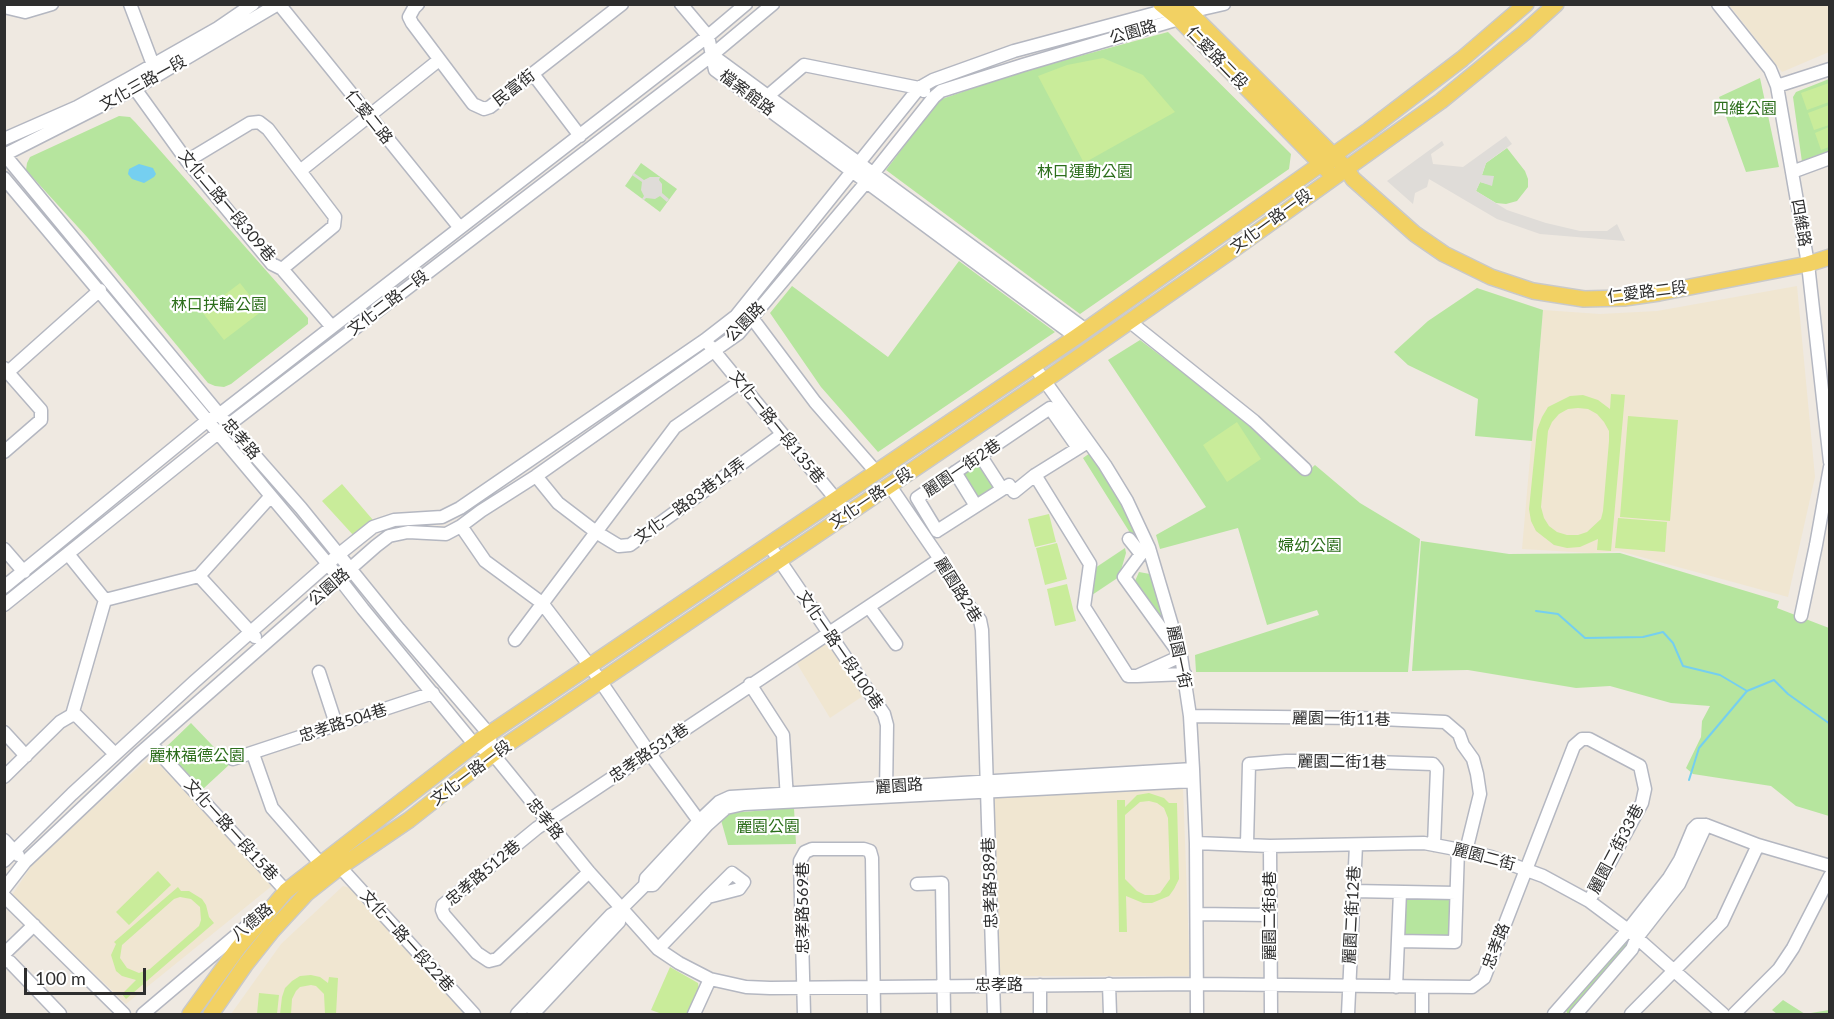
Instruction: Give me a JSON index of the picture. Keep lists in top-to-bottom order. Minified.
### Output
{"streets":{"main road":["仁愛路二段","文化一路一段"],"street":["公園路","文化三路一段","民富街","檔案館路","仁愛二路","文化二路一段309巷","四維路","文化二路一段","文化一路一段135巷","忠孝路","麗園一街2巷","文化一路83巷14弄","麗園路2巷","文化一路一段100巷","麗園一街","麗園一街11巷","忠孝路504巷","忠孝路531巷","麗園二街1巷","麗園路","文化一路一段15巷","麗園二街33巷","麗園二街","忠孝路512巷","忠孝路589巷","忠孝路569巷","麗園二街12巷","麗園二街8巷","八德路","文化一路一段22巷"]},"crossings":[["公園路","仁愛路二段"],["公園路","檔案館路"],["公園路","文化一路一段135巷"],["公園路","忠孝路"],["公園路","文化一路83巷14弄"],["公園路","文化一路一段15巷"],["仁愛路二段","文化一路一段"],["仁愛路二段","四維路"],["文化三路一段","仁愛二路"],["文化三路一段","文化二路一段309巷"],["文化三路一段","忠孝路"],["檔案館路","文化一路一段"],["檔案館路","文化二路一段"],["仁愛二路","文化二路一段"],["文化二路一段309巷","文化二路一段"],["文化一路一段","文化一路一段135巷"],["文化一路一段","忠孝路"],["文化一路一段","麗園路2巷"],["文化一路一段","文化一路一段100巷"],["文化一路一段","麗園一街"],["文化一路一段","文化一路一段15巷"],["文化一路一段","八德路"],["文化一路一段","文化一路一段22巷"],["文化二路一段","忠孝路"],["文化一路一段135巷","文化一路83巷14弄"],["忠孝路","麗園一街"],["忠孝路","忠孝路504巷"],["忠孝路","忠孝路531巷"],["忠孝路","麗園路"],["忠孝路","麗園二街33巷"],["忠孝路","麗園二街"],["忠孝路","忠孝路512巷"],["忠孝路","忠孝路589巷"],["忠孝路","忠孝路569巷"],["忠孝路","麗園二街12巷"],["忠孝路","麗園二街8巷"],["麗園一街2巷","麗園一街"],["麗園路2巷","忠孝路531巷"],["麗園路2巷","麗園路"],["麗園路2巷","忠孝路589巷"],["文化一路一段100巷","忠孝路531巷"],["文化一路一段100巷","麗園路"],["麗園一街","麗園一街11巷"],["麗園一街","麗園路"],["麗園一街","麗園二街"],["麗園一街11巷","麗園二街"],["忠孝路531巷","忠孝路512巷"],["麗園二街1巷","麗園二街"],["麗園路","忠孝路589巷"],["文化一路一段15巷","八德路"],["麗園二街33巷","麗園二街"],["麗園二街","麗園二街12巷"],["麗園二街","麗園二街8巷"]],"parks":["四維公園","林口運動公園","林口扶輪公園","婦幼公園","麗林福德公園","麗園公園"],"scale_bar":"100 m"}
